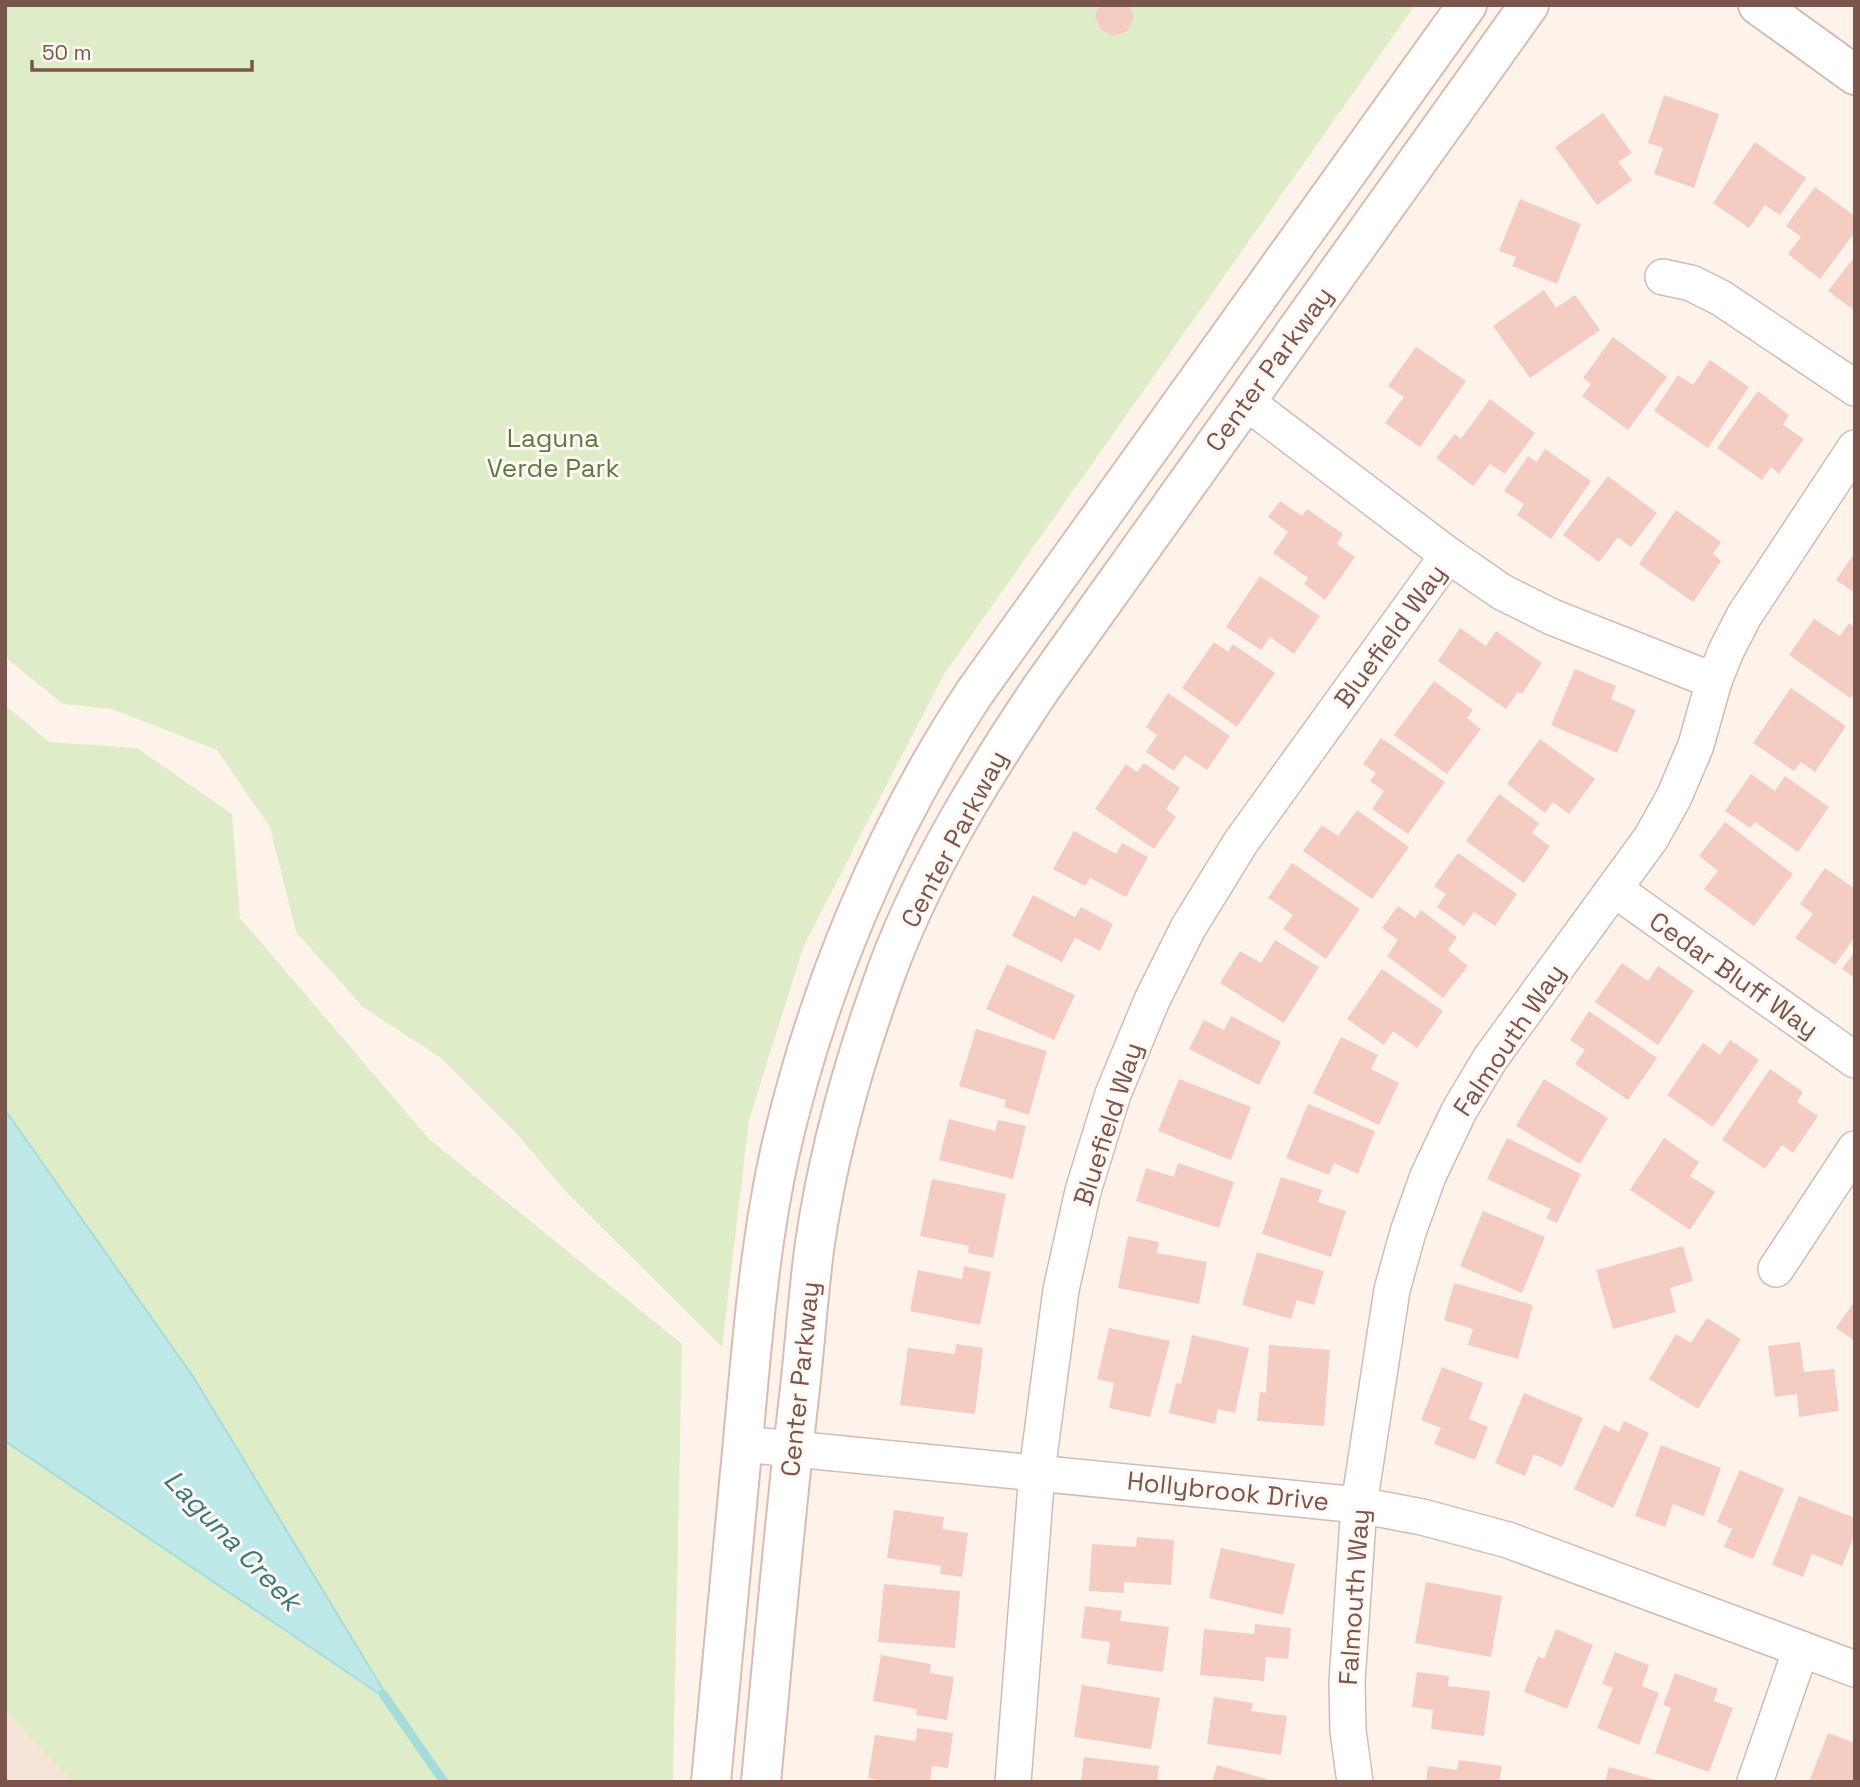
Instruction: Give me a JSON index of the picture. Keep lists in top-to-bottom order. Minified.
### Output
{"streets":{"main road":["Center Parkway"],"street":["Bluefield Way","Cedar Bluff Way","Falmouth Way","Hollybrook Drive"]},"crossings":[["Center Parkway","Hollybrook Drive"],["Bluefield Way","Hollybrook Drive"],["Cedar Bluff Way","Falmouth Way"],["Falmouth Way","Hollybrook Drive"]],"water":["Laguna Creek"],"parks":["Laguna Verde Park"],"scale_bar":"50 m"}
